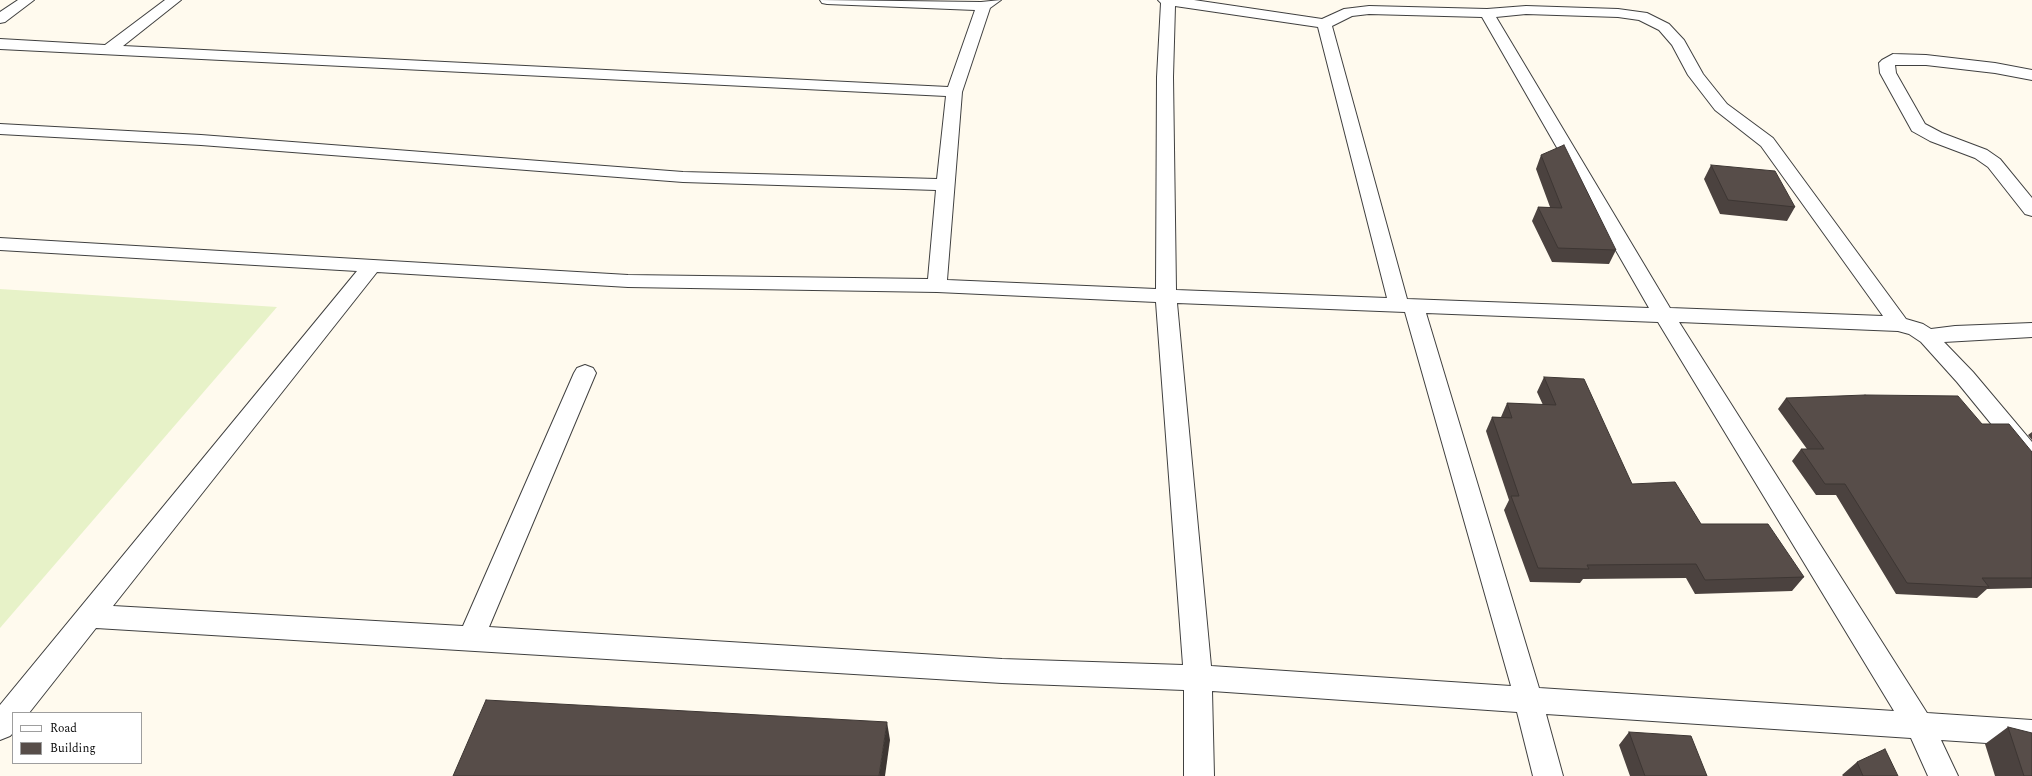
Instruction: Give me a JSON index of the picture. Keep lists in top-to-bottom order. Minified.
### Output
{"legend":["Road","Building"]}
